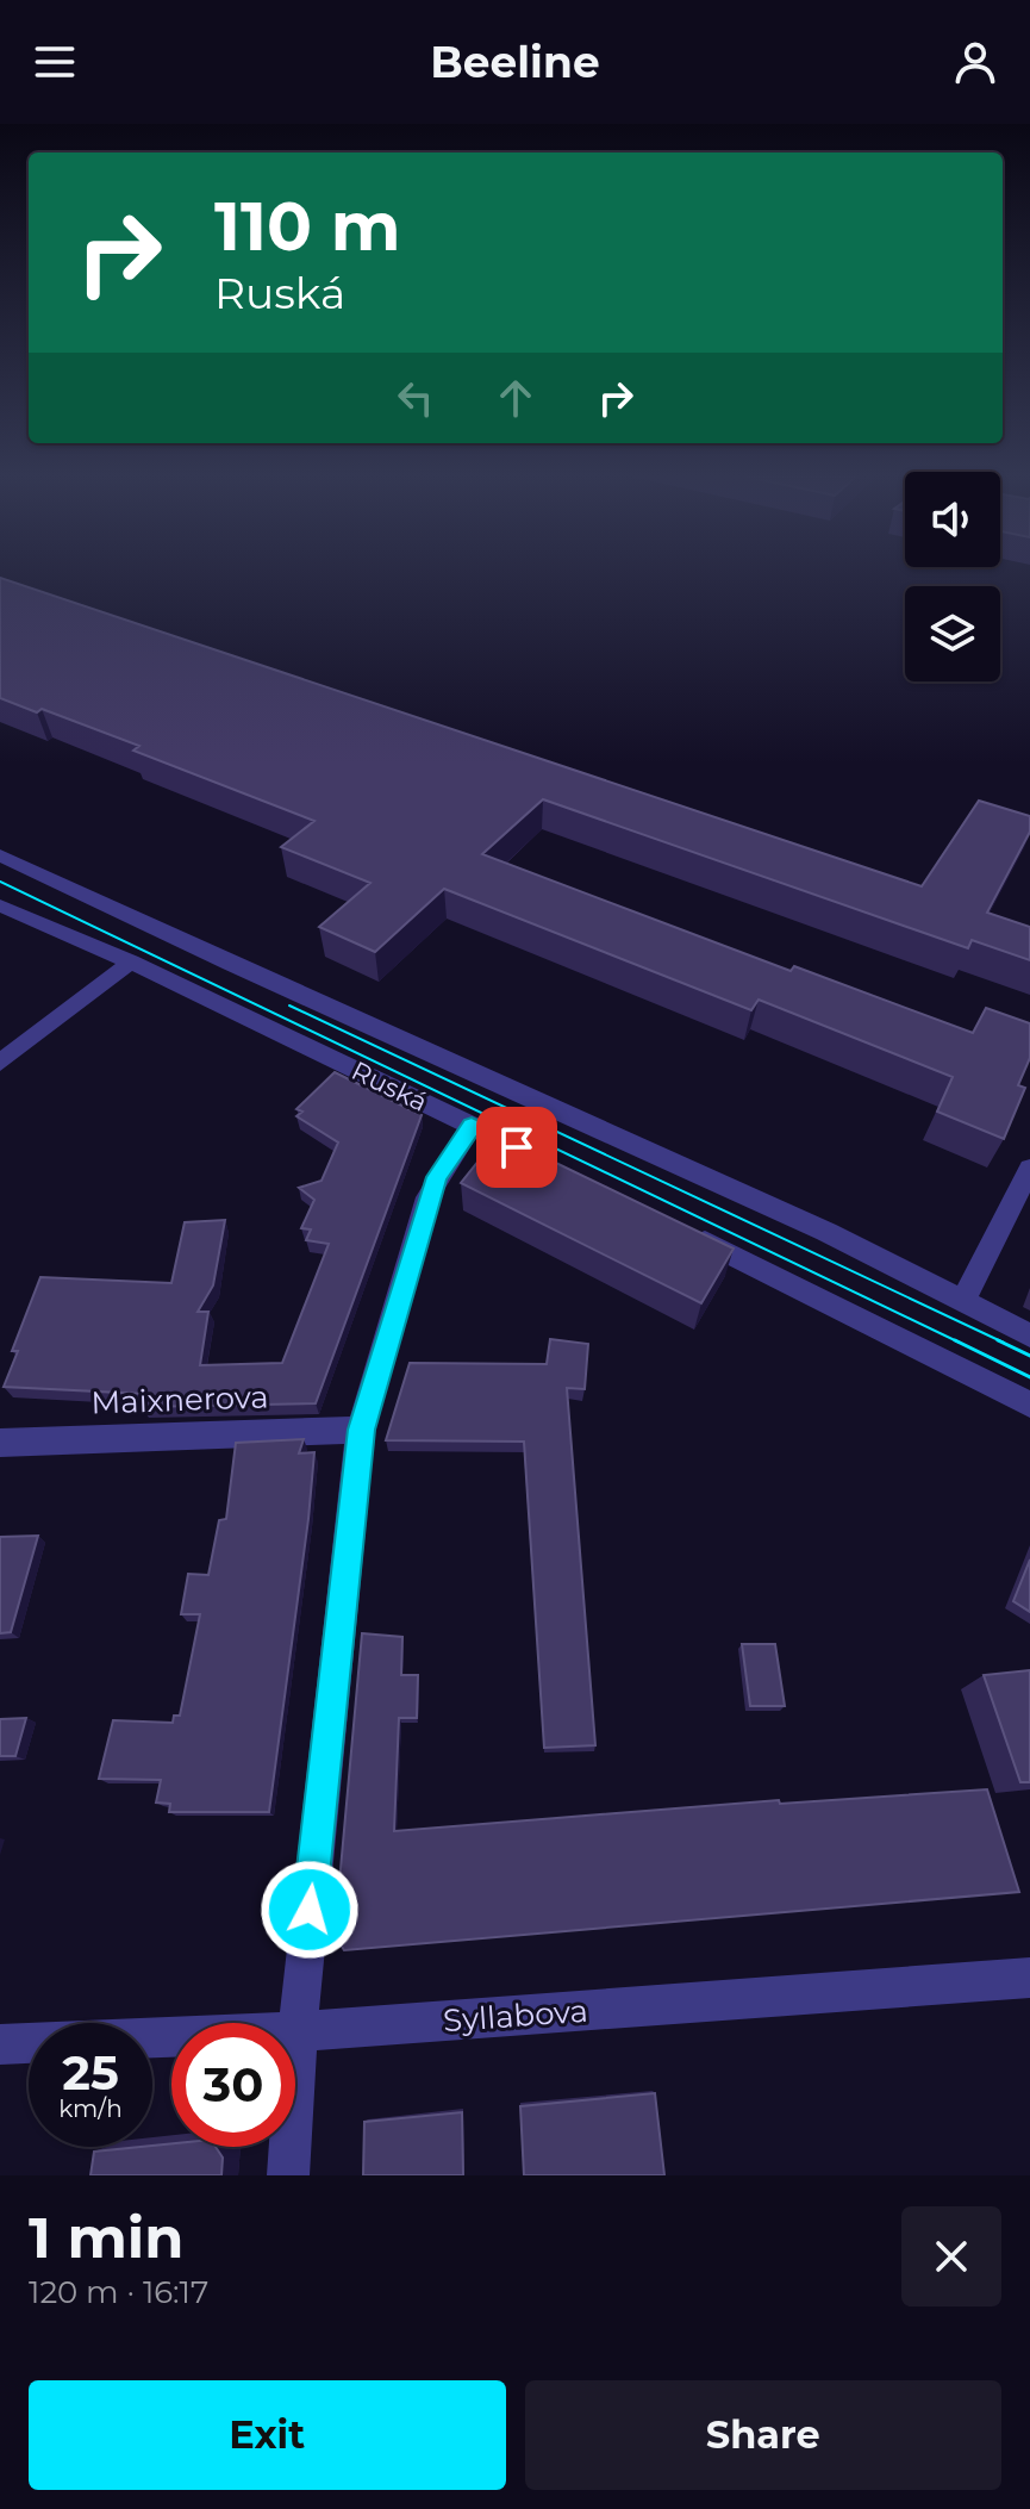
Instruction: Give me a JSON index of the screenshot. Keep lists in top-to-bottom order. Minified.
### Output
{"streets":{"street":["Ruská","Maixnerova","Syllabova"]},"page":{"header":"Beeline","turn":["110 m","Ruská"],"speed":"25 km/h","limit":"30","heading":["1 min","120 m · 16:17"],"buttons":["Exit","Share"]}}
